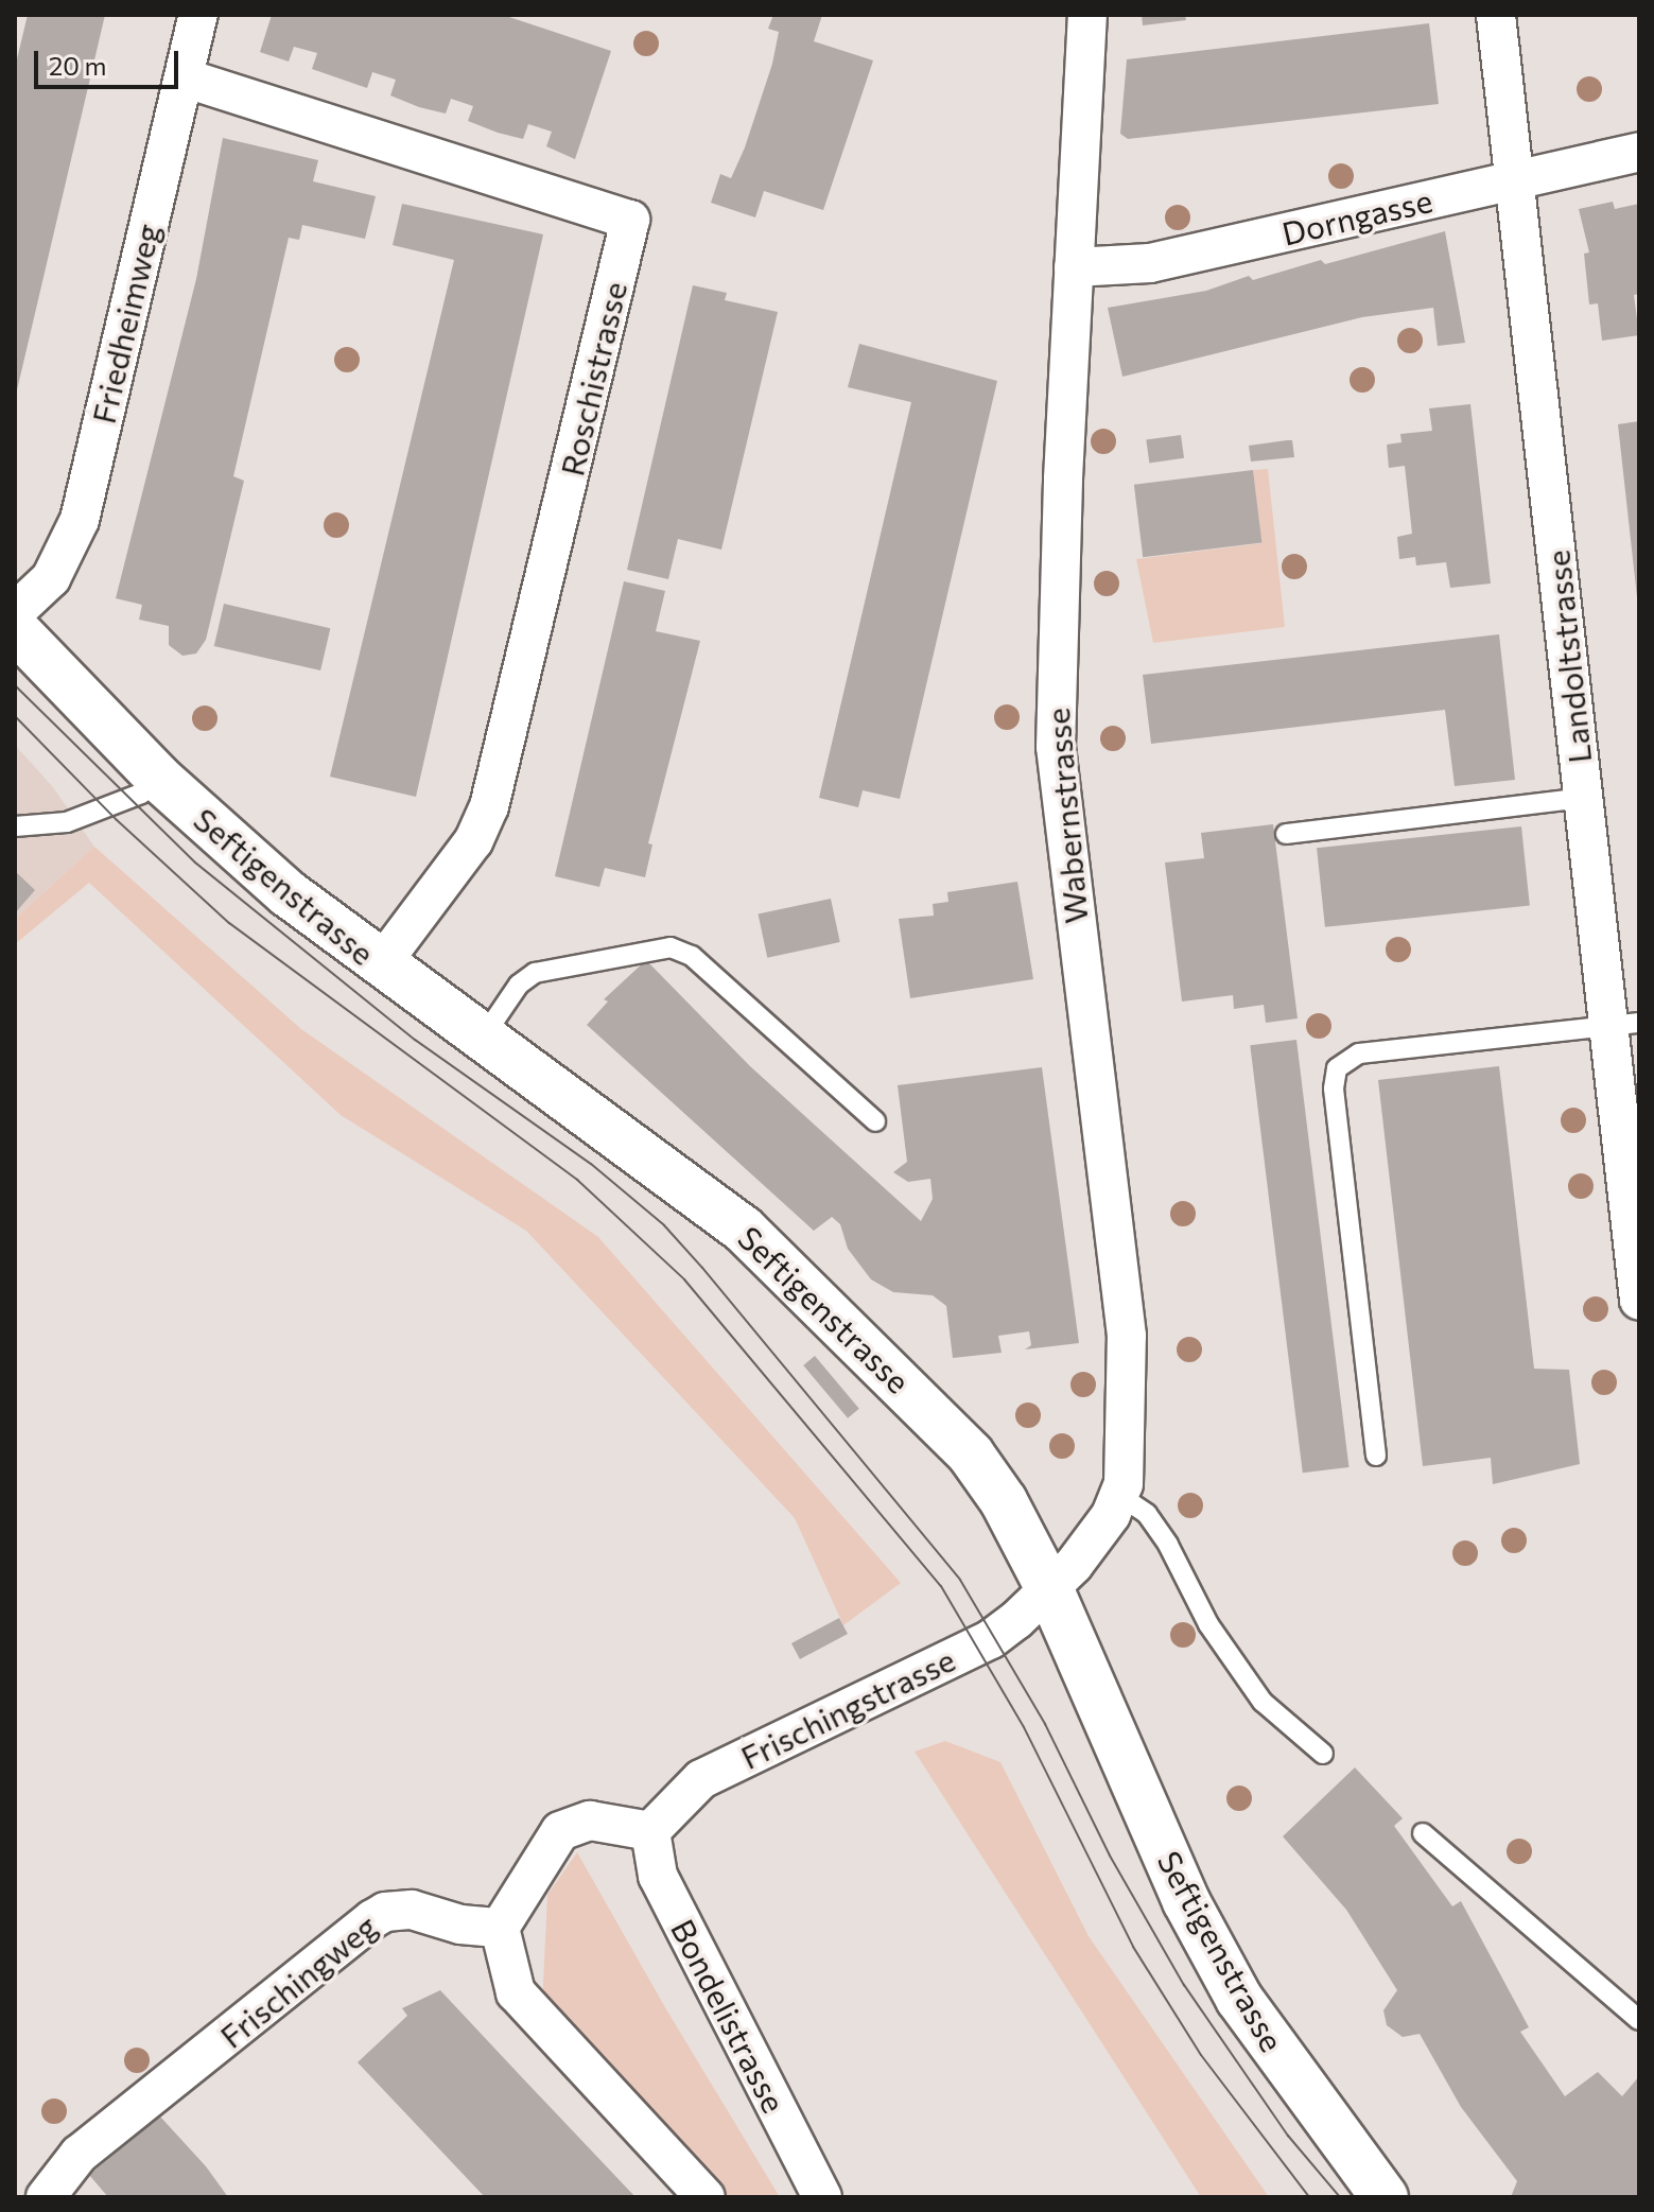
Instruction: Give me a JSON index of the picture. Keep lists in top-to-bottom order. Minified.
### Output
{"streets":{"main road":["Seftigenstrasse"],"street":["Dorngasse","Friedheimweg","Roschistrasse","Landoltstrasse","Wabernstrasse","Frischingstrasse","Frischingweg","Bondelistrasse"]},"crossings":[["Dorngasse","Landoltstrasse"],["Dorngasse","Wabernstrasse"],["Friedheimweg","Roschistrasse"],["Roschistrasse","Seftigenstrasse"],["Wabernstrasse","Seftigenstrasse"],["Wabernstrasse","Frischingstrasse"],["Seftigenstrasse","Frischingstrasse"],["Frischingstrasse","Bondelistrasse"]],"scale_bar":"20 m"}
